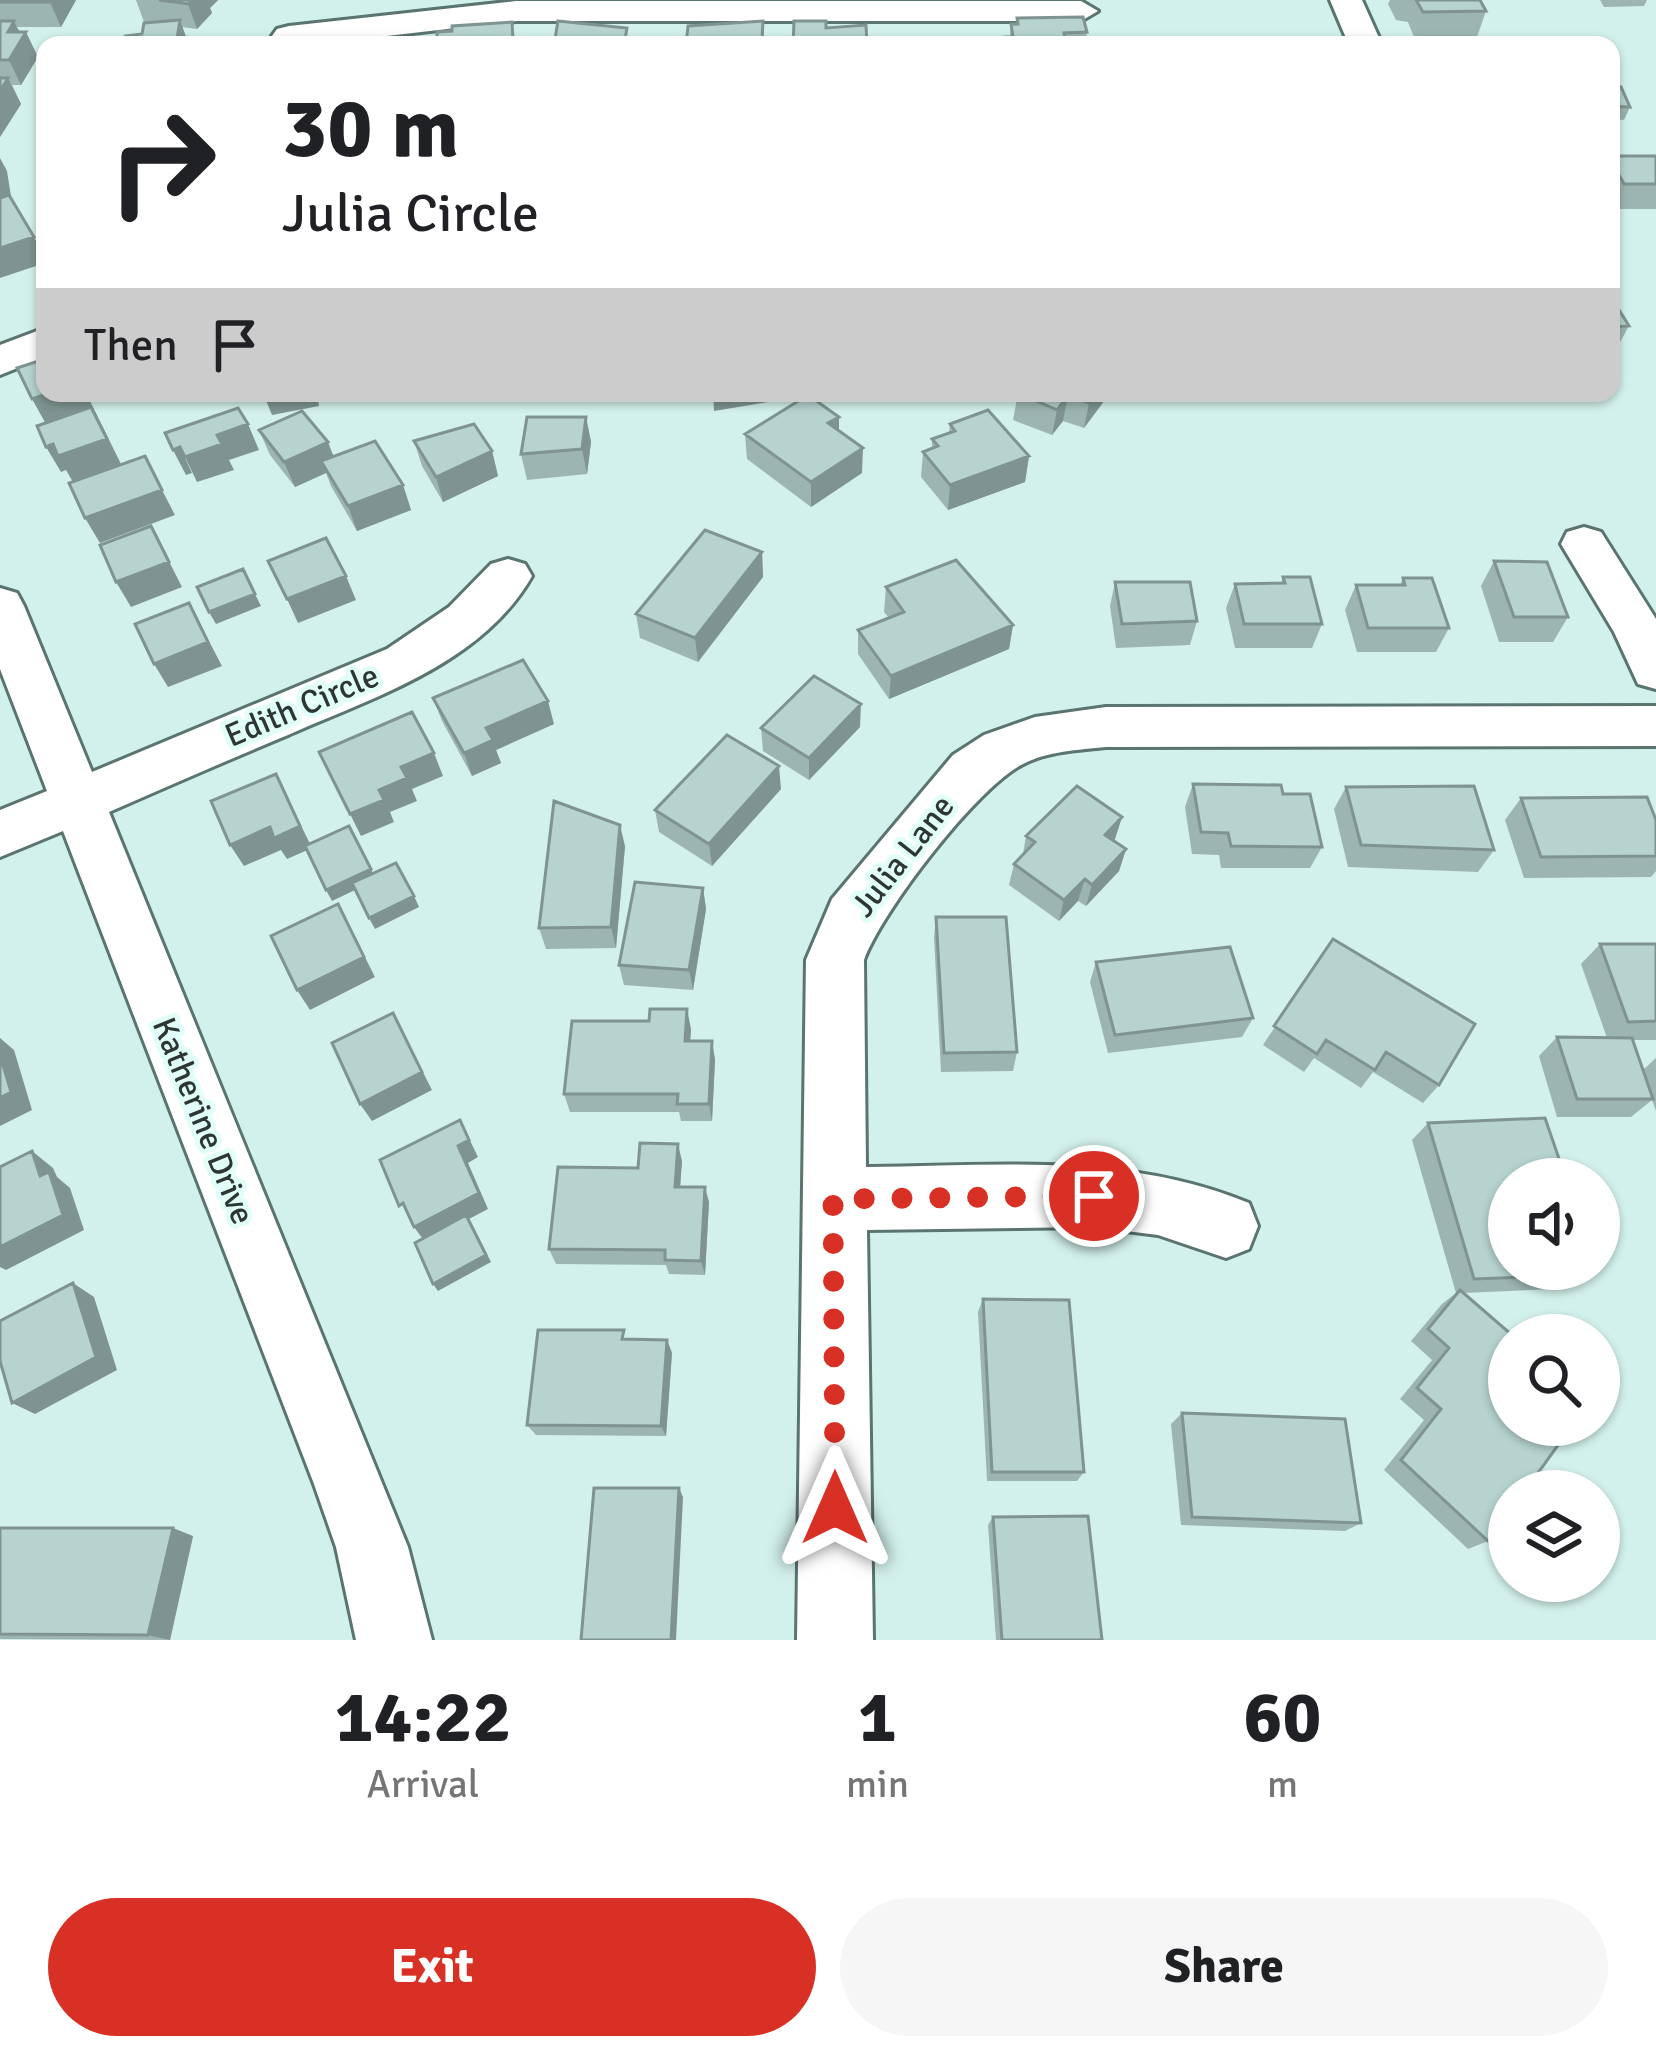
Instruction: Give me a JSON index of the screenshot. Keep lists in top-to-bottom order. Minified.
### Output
{"streets":{"street":["Edith Circle","Julia Lane","Katherine Drive"]},"crossings":[["Edith Circle","Katherine Drive"]],"page":{"turn":["30 m","Julia Circle"],"then":"Then","eta":["14:22","Arrival","1","min","60","m"],"buttons":["Exit","Share"]}}
